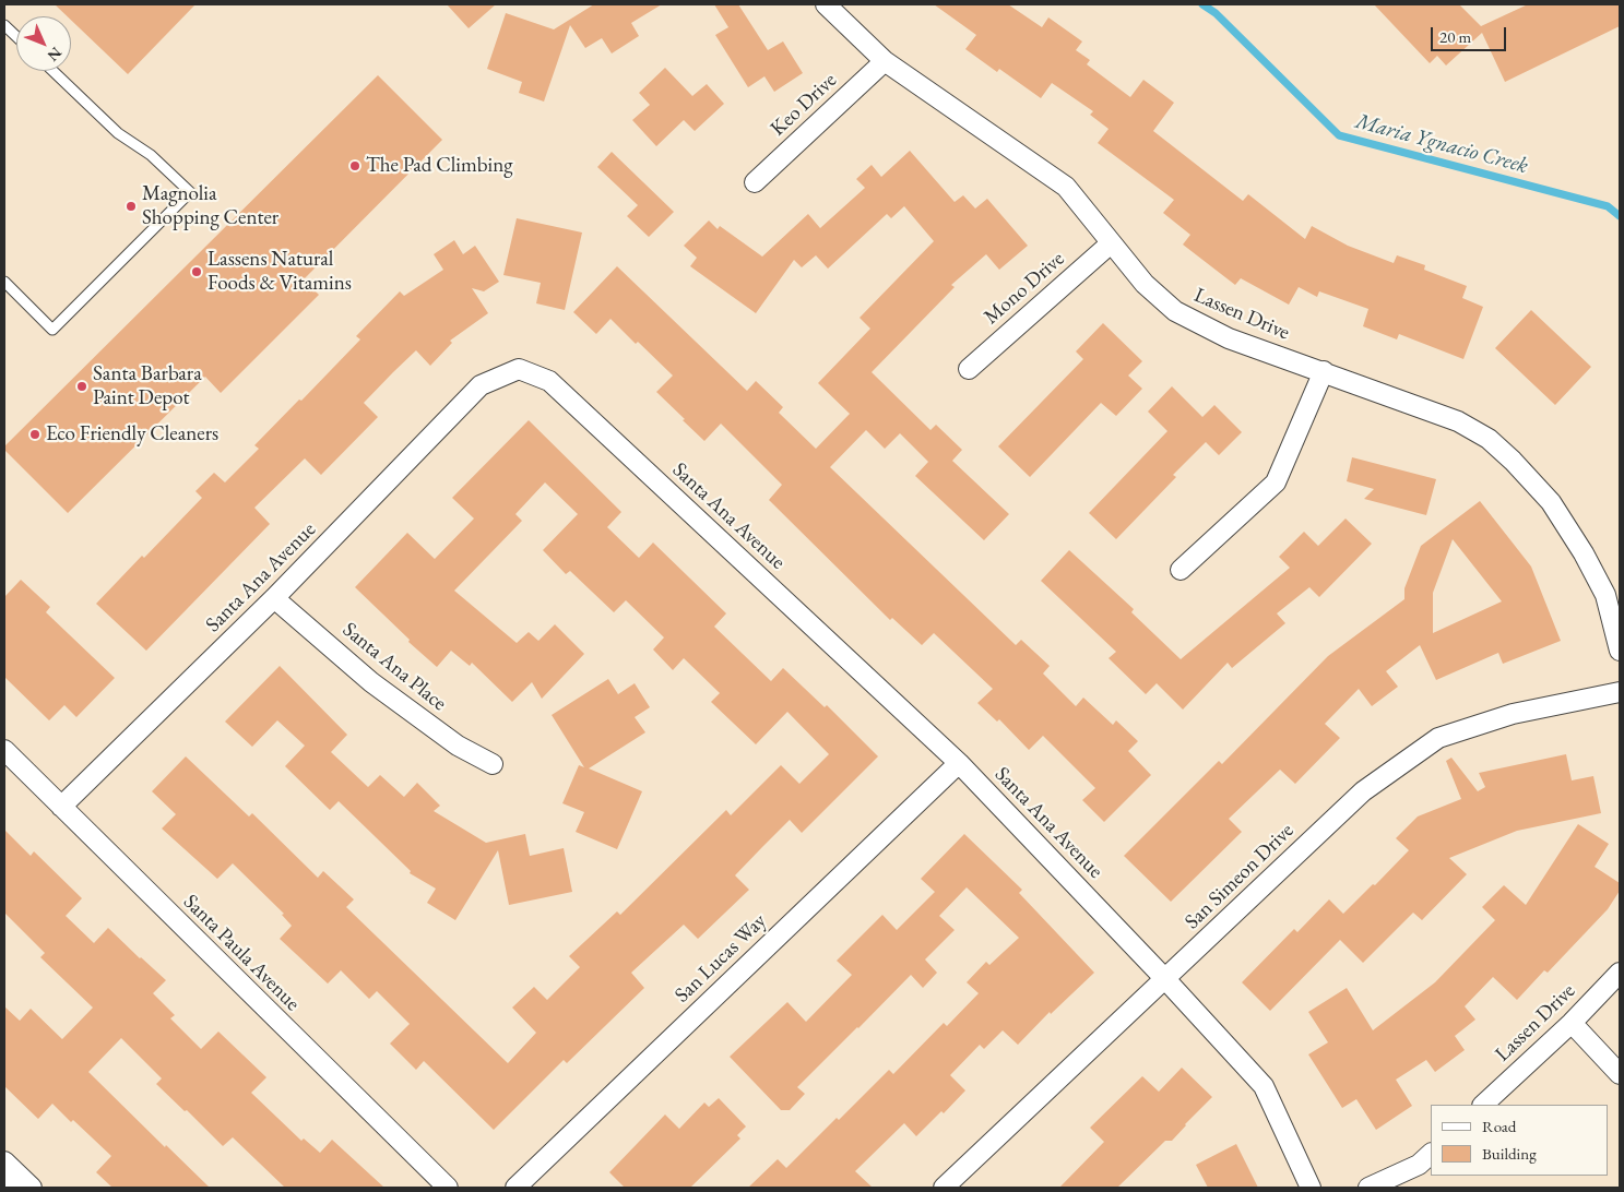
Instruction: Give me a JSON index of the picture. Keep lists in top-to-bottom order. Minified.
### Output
{"streets":{"street":["Keo Drive","Mono Drive","Lassen Drive","Santa Ana Avenue","Santa Ana Place","San Simeon Drive","Santa Paula Avenue","San Lucas Way"]},"crossings":[["Keo Drive","Lassen Drive"],["Mono Drive","Lassen Drive"],["Santa Ana Avenue","Santa Ana Place"],["Santa Ana Avenue","San Simeon Drive"],["Santa Ana Avenue","Santa Paula Avenue"],["Santa Ana Avenue","San Lucas Way"]],"water":["Maria Ygnacio Creek"],"places":["The Pad Climbing","Magnolia Shopping Center","Lassens Natural Foods & Vitamins","Santa Barbara Paint Depot","Eco Friendly Cleaners"],"legend":["Road","Building"],"scale_bar":"20 m","north":"bottom right"}
